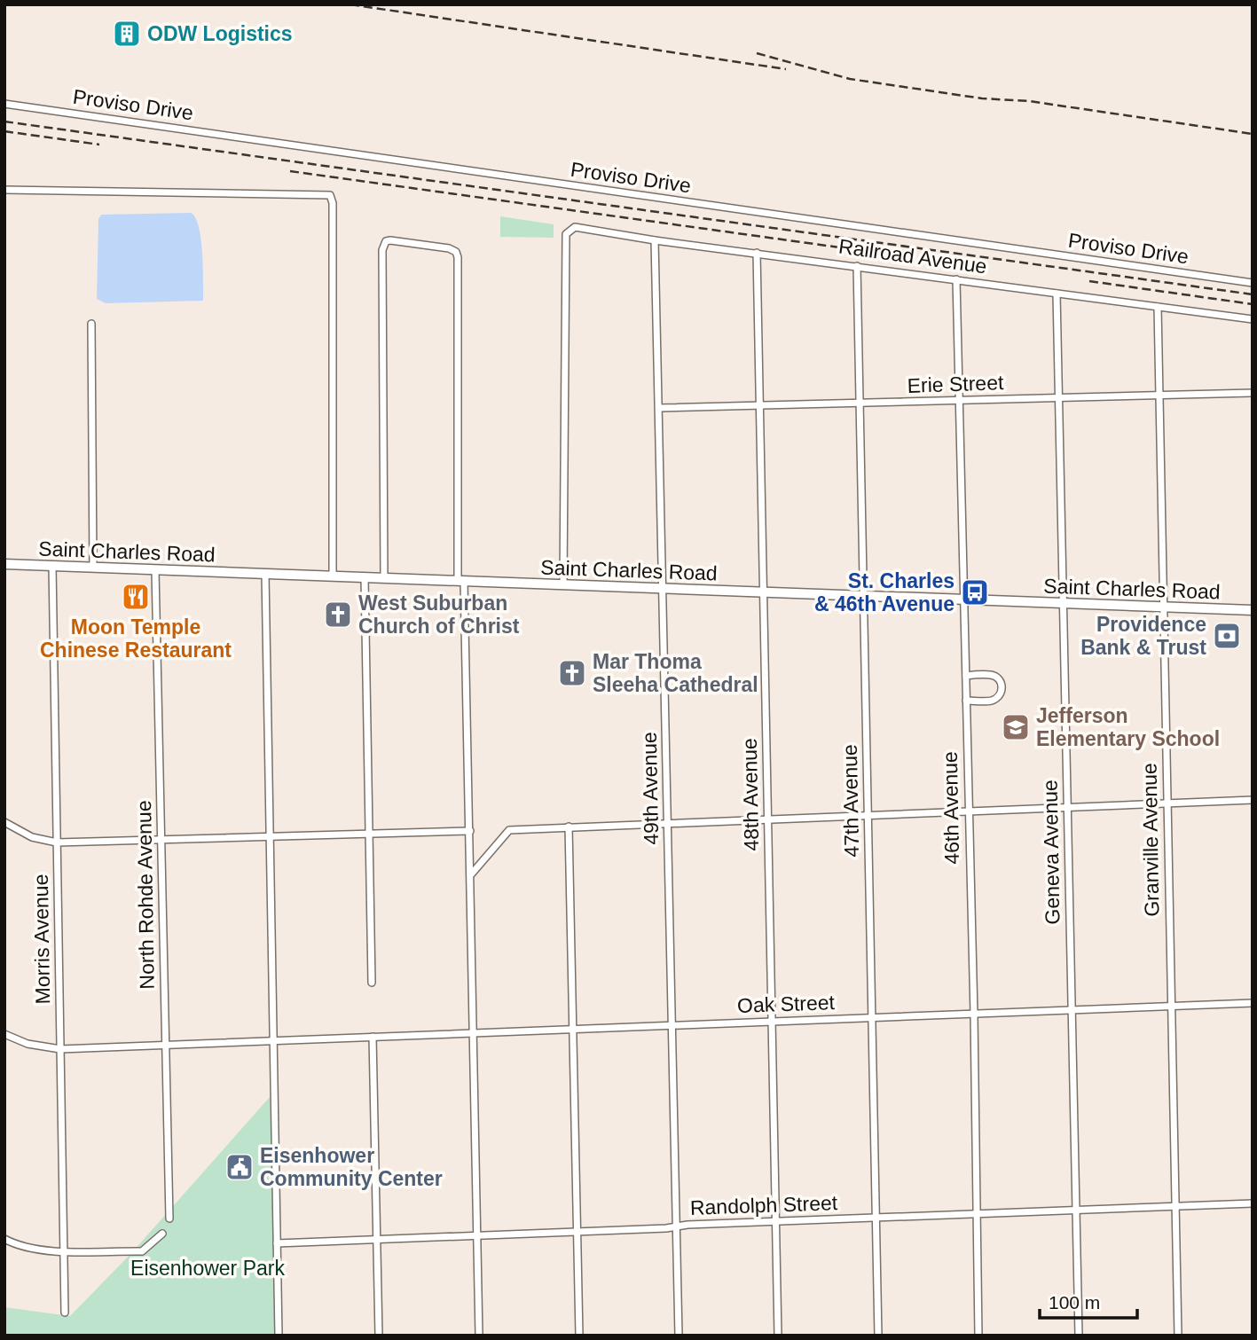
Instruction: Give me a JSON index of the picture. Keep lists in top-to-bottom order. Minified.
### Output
{"streets":{"main road":["Saint Charles Road"],"street":["Proviso Drive","Railroad Avenue","Erie Street","49th Avenue","48th Avenue","47th Avenue","46th Avenue","Granville Avenue","Geneva Avenue","North Rohde Avenue","Morris Avenue","Oak Street","Randolph Street"]},"crossings":[["Railroad Avenue","Saint Charles Road"],["Railroad Avenue","49th Avenue"],["Railroad Avenue","48th Avenue"],["Railroad Avenue","47th Avenue"],["Railroad Avenue","46th Avenue"],["Railroad Avenue","Granville Avenue"],["Railroad Avenue","Geneva Avenue"],["Erie Street","49th Avenue"],["Erie Street","48th Avenue"],["Erie Street","47th Avenue"],["Erie Street","46th Avenue"],["Erie Street","Granville Avenue"],["Erie Street","Geneva Avenue"],["Saint Charles Road","49th Avenue"],["Saint Charles Road","48th Avenue"],["Saint Charles Road","47th Avenue"],["Saint Charles Road","46th Avenue"],["Saint Charles Road","Granville Avenue"],["Saint Charles Road","Geneva Avenue"],["Saint Charles Road","North Rohde Avenue"],["Saint Charles Road","Morris Avenue"],["49th Avenue","Oak Street"],["49th Avenue","Randolph Street"],["48th Avenue","Oak Street"],["48th Avenue","Randolph Street"],["47th Avenue","Oak Street"],["47th Avenue","Randolph Street"],["46th Avenue","Oak Street"],["46th Avenue","Randolph Street"],["Granville Avenue","Oak Street"],["Granville Avenue","Randolph Street"],["Geneva Avenue","Oak Street"],["Geneva Avenue","Randolph Street"],["North Rohde Avenue","Oak Street"],["Morris Avenue","Oak Street"]],"parks":["Eisenhower Park"],"places":{"building":["ODW Logistics"],"bus stop":["St. Charles & 46th Avenue"],"restaurant":["Moon Temple Chinese Restaurant"],"church":["West Suburban Church of Christ","Mar Thoma Sleeha Cathedral"],"bank":["Providence Bank & Trust"],"school or university":["Jefferson Elementary School"],"public building":["Eisenhower Community Center"]},"scale_bar":"100 m"}
